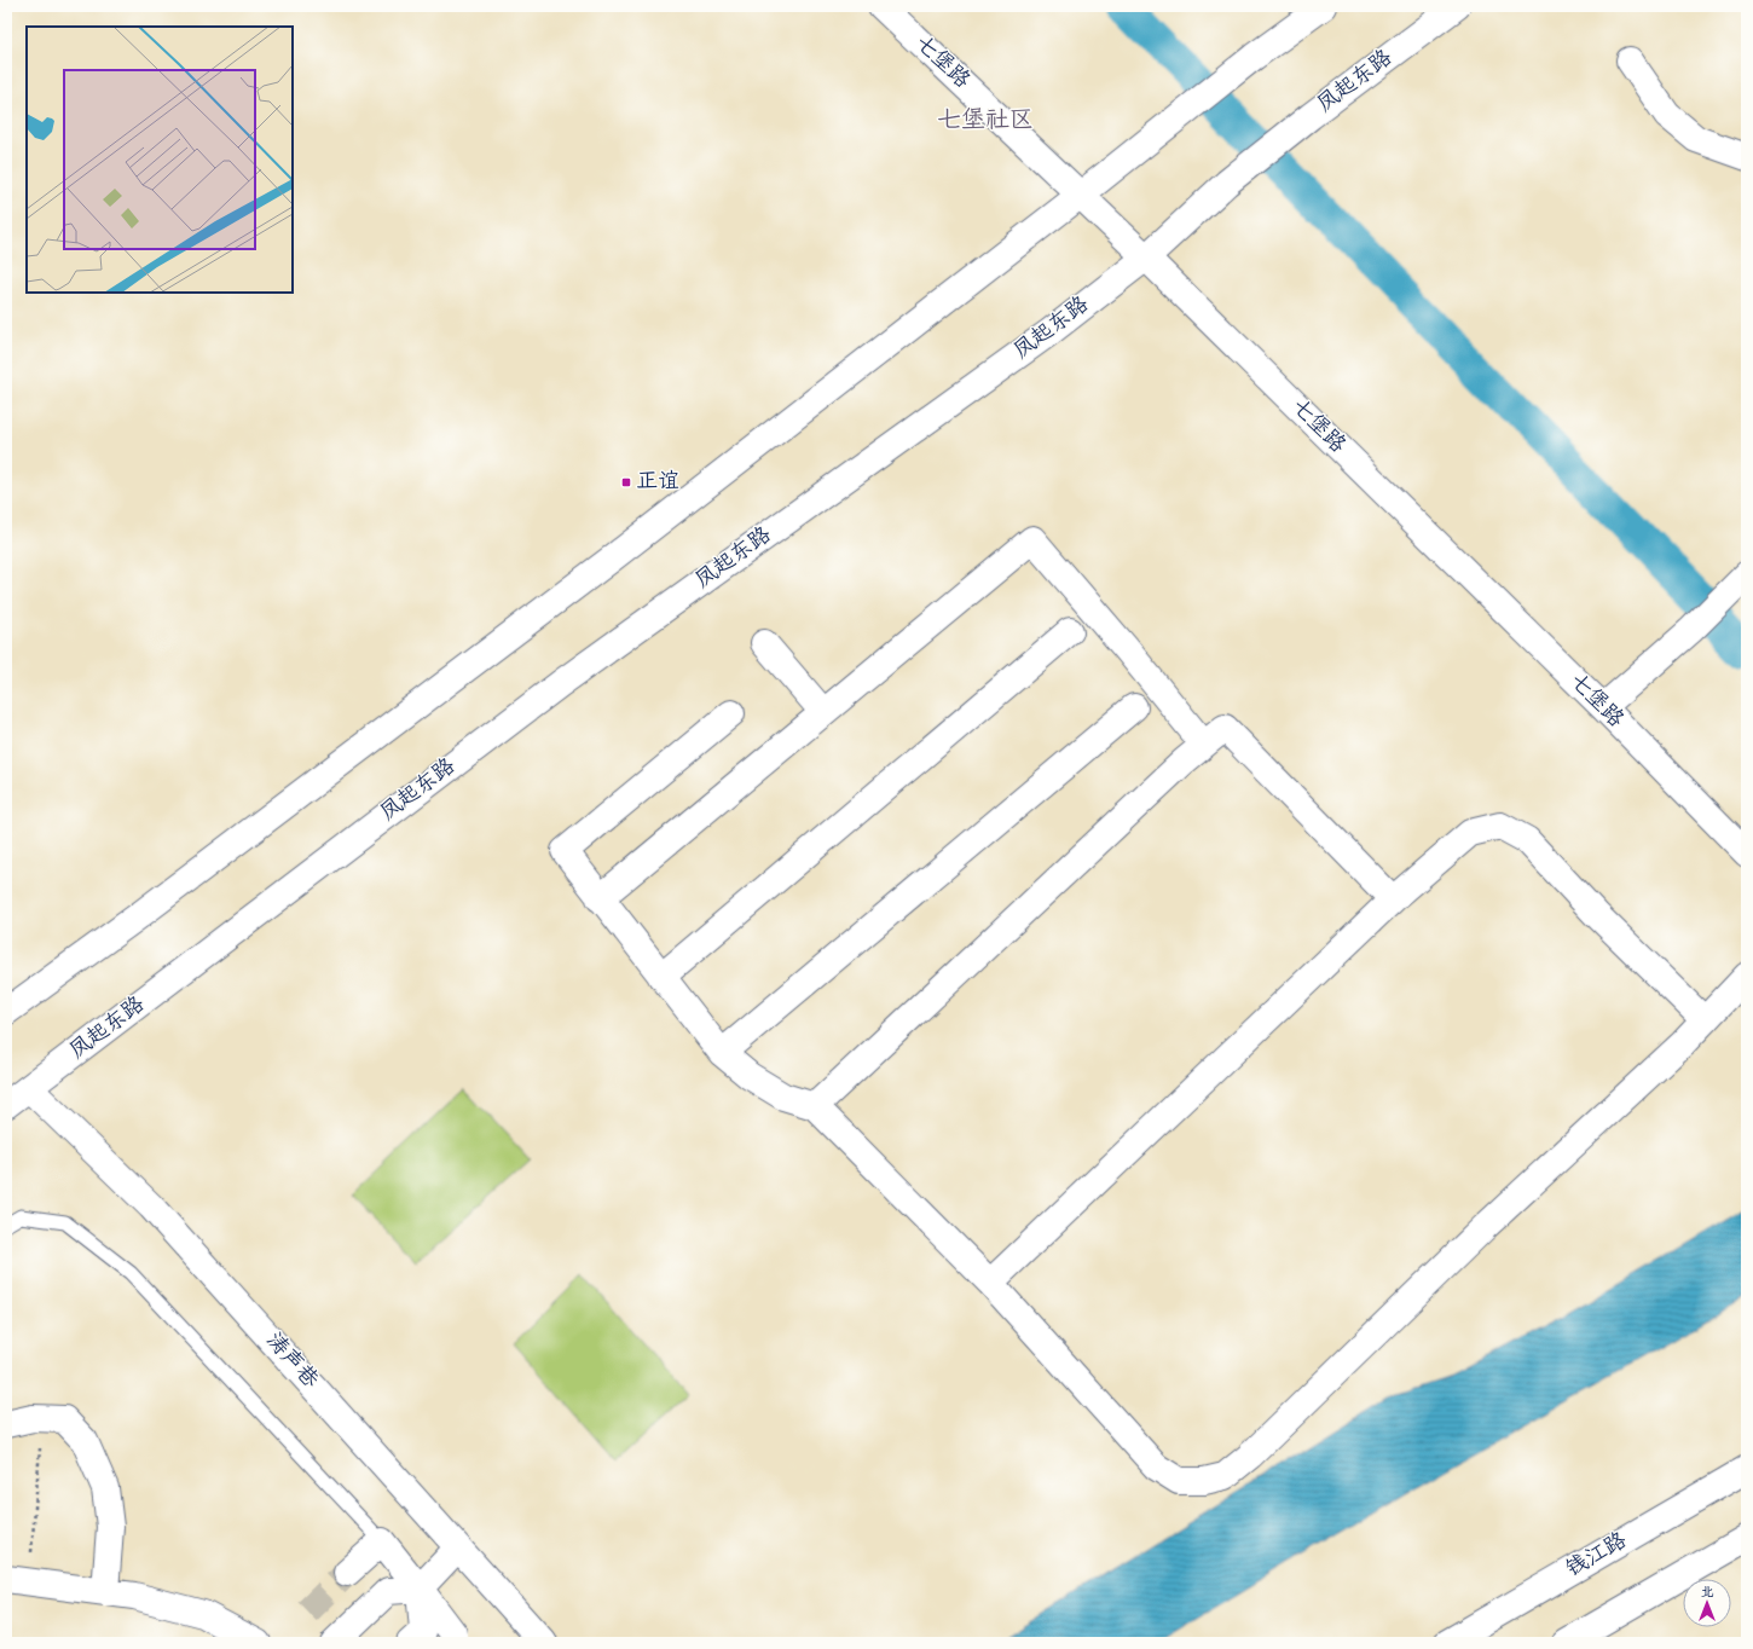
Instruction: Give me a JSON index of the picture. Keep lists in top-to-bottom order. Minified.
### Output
{"streets":{"street":["七堡路","凤起东路","涛声巷","钱江路"]},"crossings":[["七堡路","凤起东路"],["凤起东路","涛声巷"]],"districts":["七堡社区"],"places":{"transit":["正谊"]},"north":"top"}
